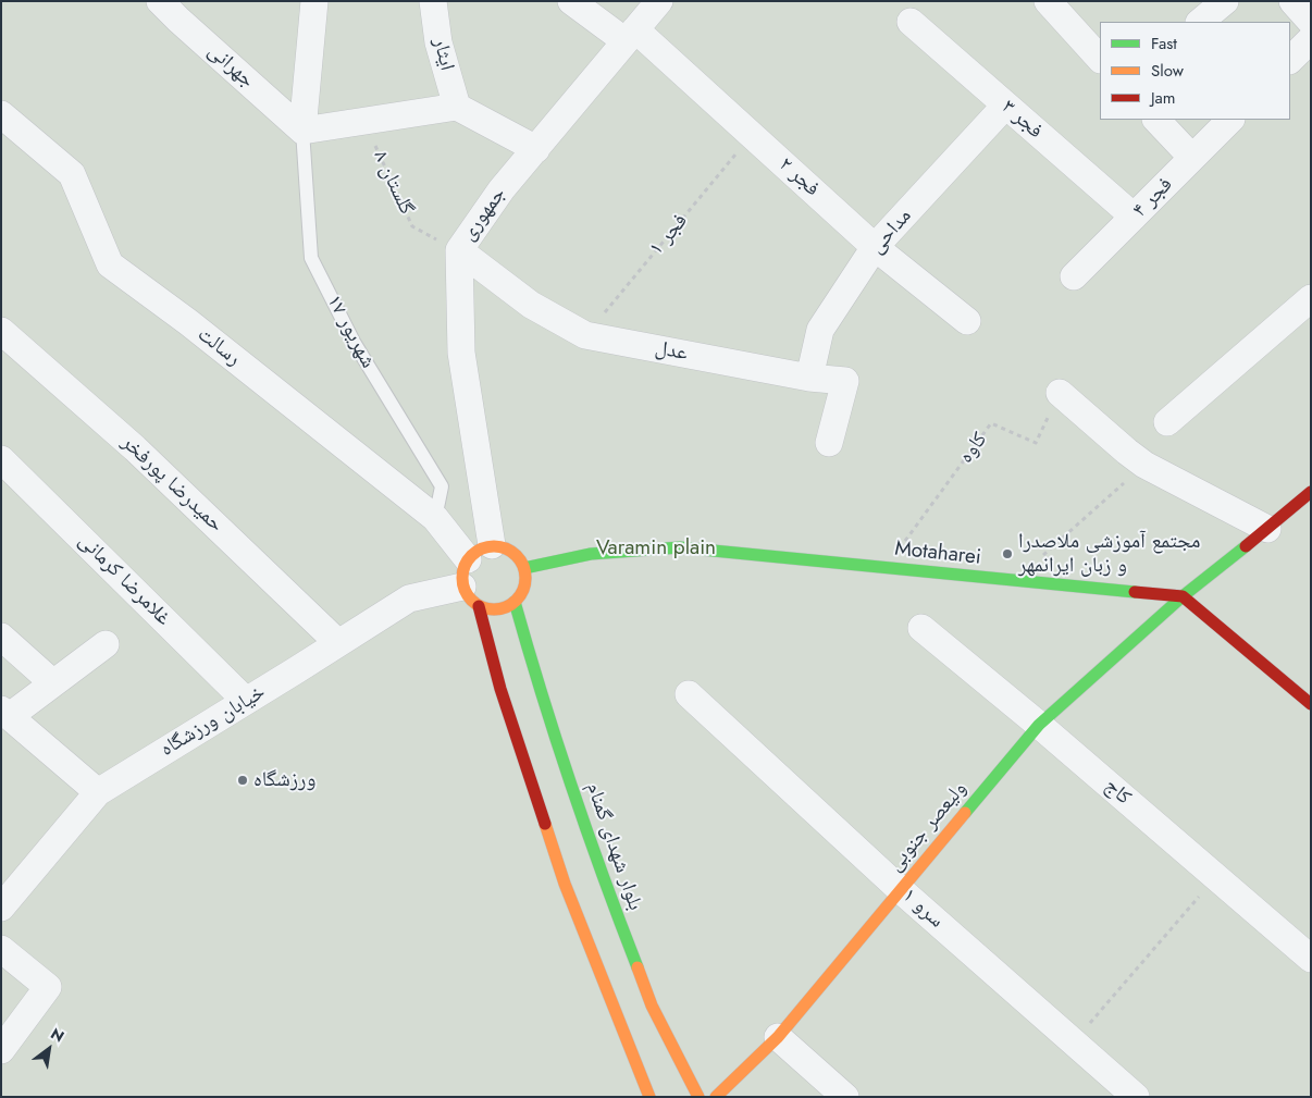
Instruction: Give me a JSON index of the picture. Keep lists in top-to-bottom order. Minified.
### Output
{"streets":{"street":["ایثار","جهرانی","فجر ۳","فجر ۲","فجر ۴","جمهوری","مداحی","رسالت","عدل","حمیدرضا پورفخر","Motaharei","غلامرضا کرمانی","خیابان ورزشگاه","کاج","ولیعصر جنوبی","بلوار شهدای گمنام","سرو ۱"],"lane":["۱۷ شهریور"],"path":["گلستان ۸","فجر ۱","کاوه"]},"crossings":[["جهرانی","۱۷ شهریور"],["فجر ۳","فجر ۴"],["فجر ۳","مداحی"],["فجر ۲","جمهوری"],["فجر ۲","مداحی"],["فجر ۲","فجر ۱"],["گلستان ۸","جمهوری"],["گلستان ۸","عدل"],["جمهوری","رسالت"],["جمهوری","عدل"],["جمهوری","Motaharei"],["جمهوری","خیابان ورزشگاه"],["جمهوری","بلوار شهدای گمنام"],["مداحی","عدل"],["فجر ۱","عدل"],["۱۷ شهریور","رسالت"],["رسالت","Motaharei"],["رسالت","خیابان ورزشگاه"],["رسالت","بلوار شهدای گمنام"],["کاوه","Motaharei"],["حمیدرضا پورفخر","خیابان ورزشگاه"],["Motaharei","خیابان ورزشگاه"],["Motaharei","ولیعصر جنوبی"],["Motaharei","بلوار شهدای گمنام"],["غلامرضا کرمانی","خیابان ورزشگاه"],["خیابان ورزشگاه","بلوار شهدای گمنام"],["کاج","ولیعصر جنوبی"],["ولیعصر جنوبی","سرو ۱"]],"parks":["Varamin plain"],"places":["مجتمع آموزشی ملاصدرا و زبان ایرانمهر","ورزشگاه"],"legend":["Fast","Slow","Jam"],"north":"top right"}
